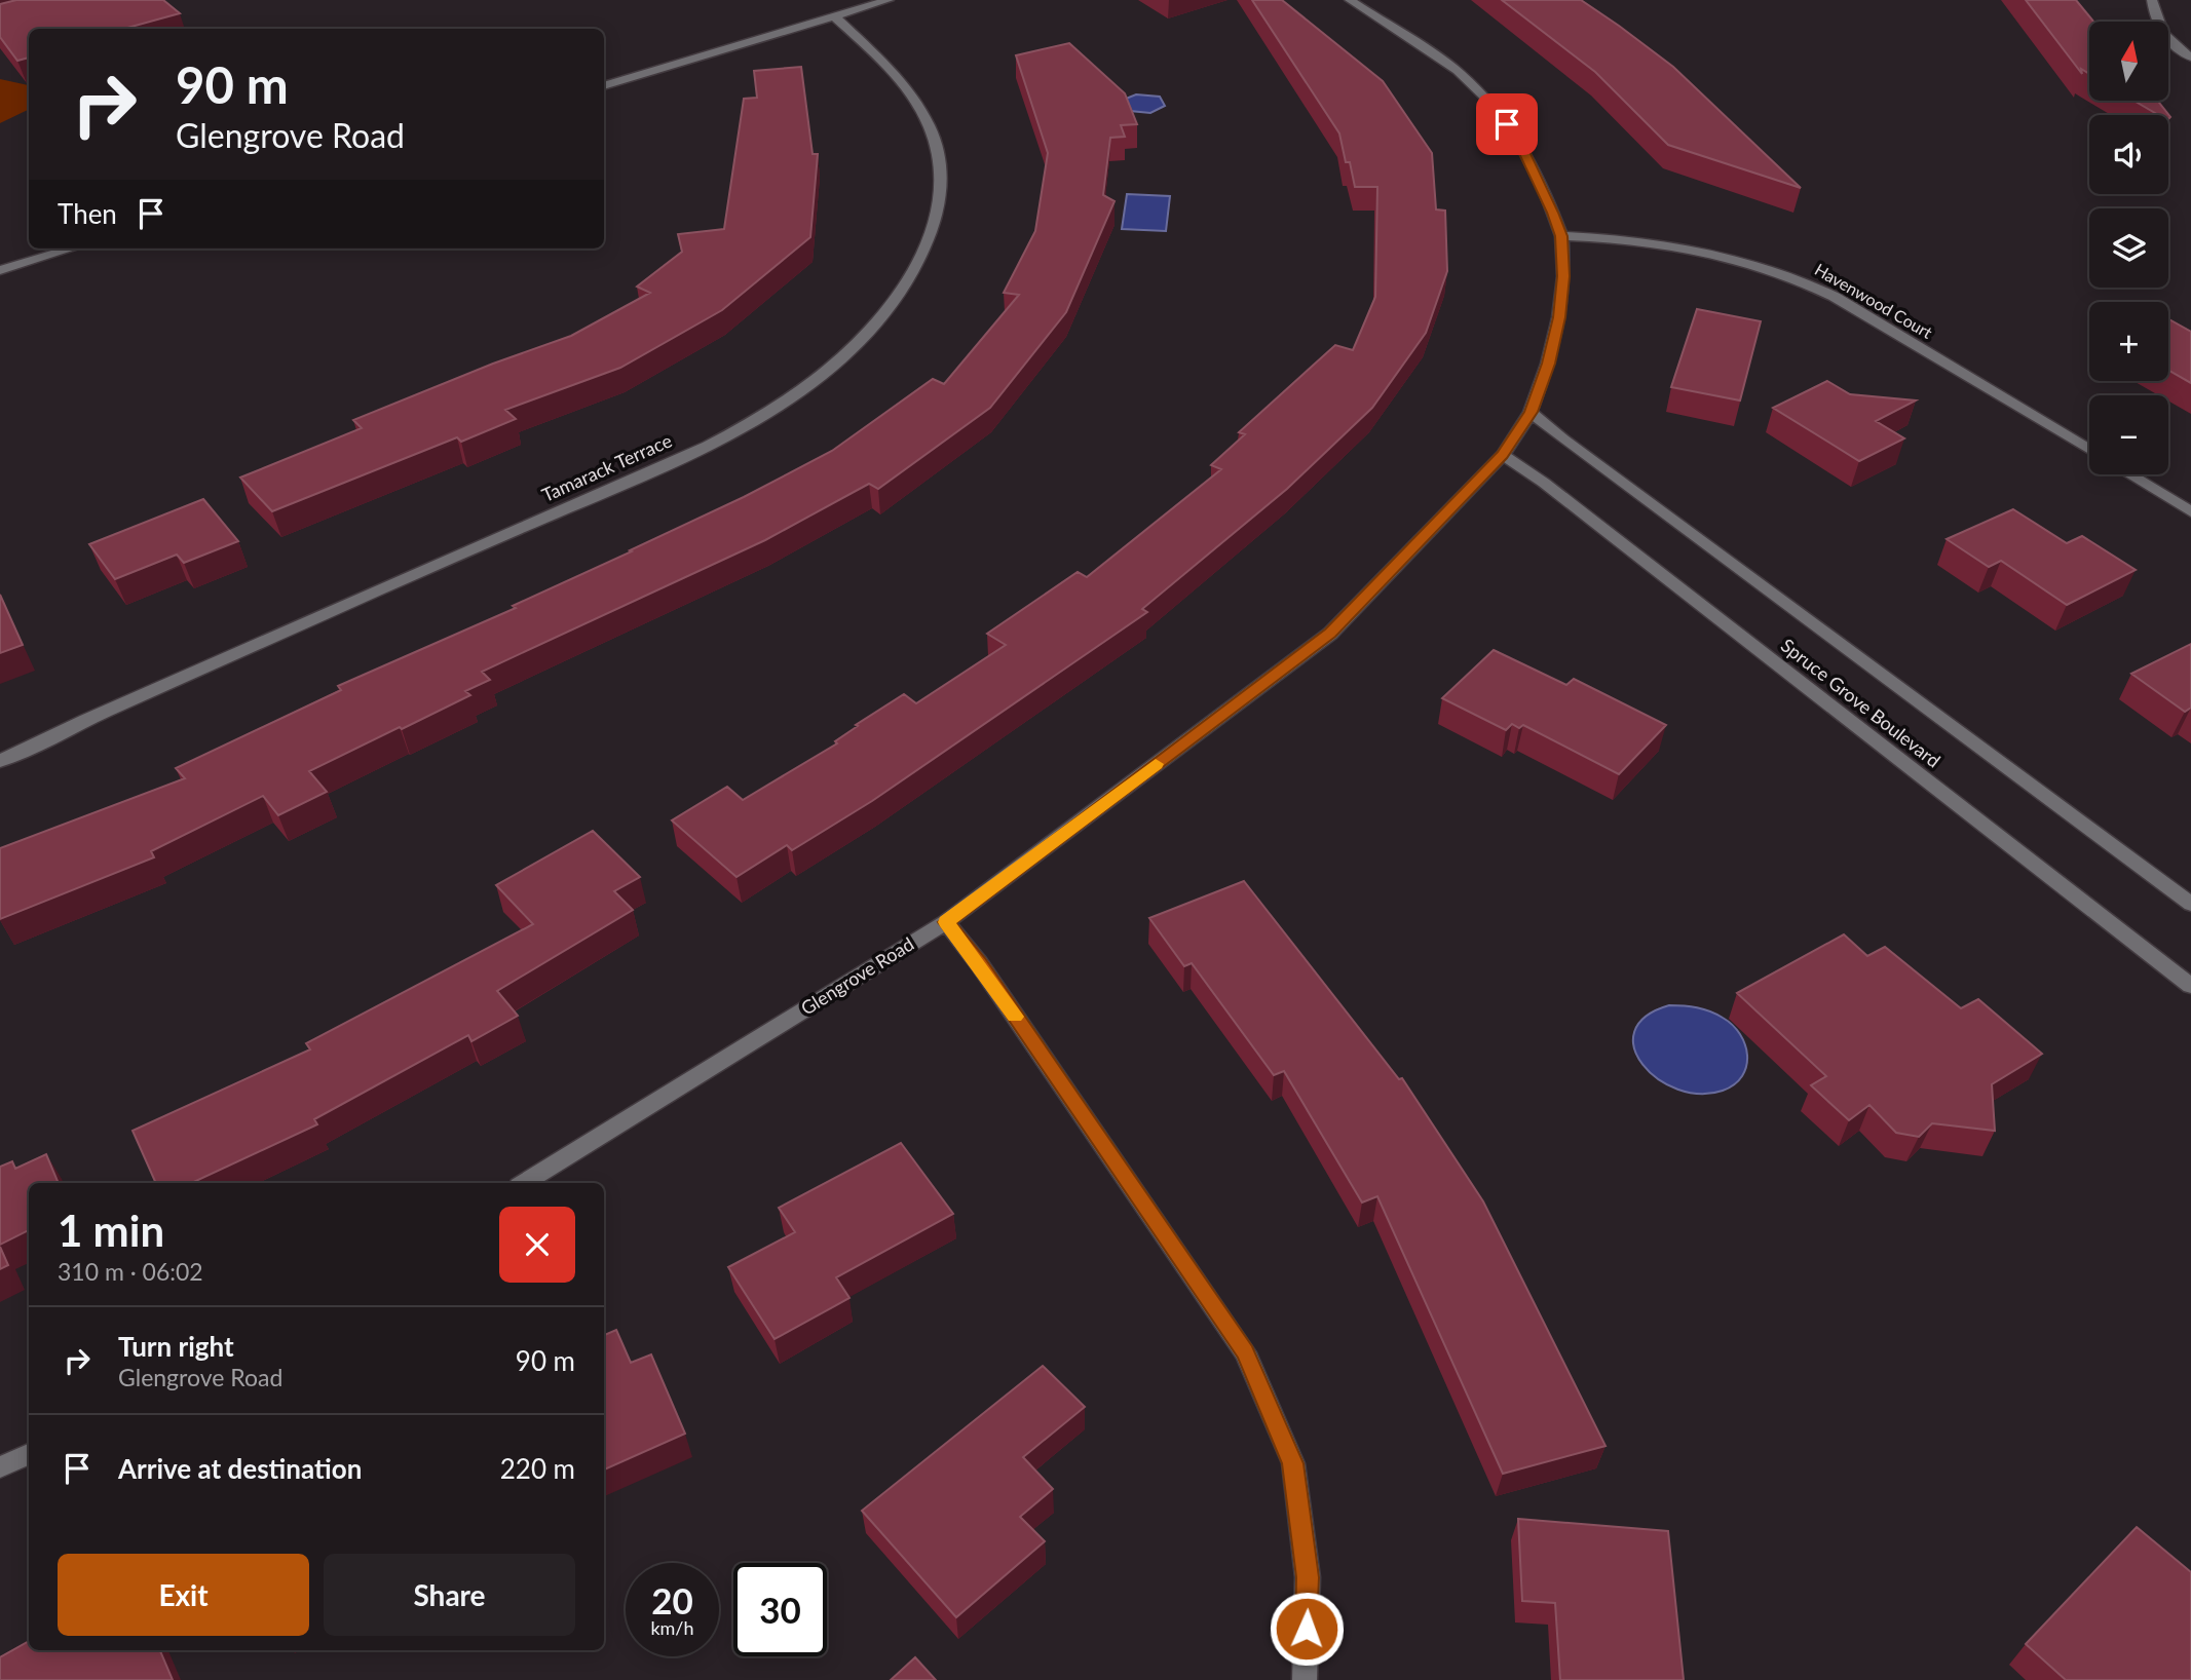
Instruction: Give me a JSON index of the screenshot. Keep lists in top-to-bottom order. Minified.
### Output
{"streets":{"street":["Havenwood Court","Tamarack Terrace","Spruce Grove Boulevard","Glengrove Road"]},"crossings":[["Havenwood Court","Glengrove Road"],["Spruce Grove Boulevard","Glengrove Road"]],"north":"top","page":{"map_buttons":["+","−"],"turn":["90 m","Glengrove Road"],"then":"Then","heading":["1 min","310 m · 06:02"],"list":[{"name":"Turn right","note":"Glengrove Road","value":"90 m"},{"name":"Arrive at destination","value":"220 m"}],"buttons":["Exit","Share"],"speed":"20 km/h","limit":"30"}}
